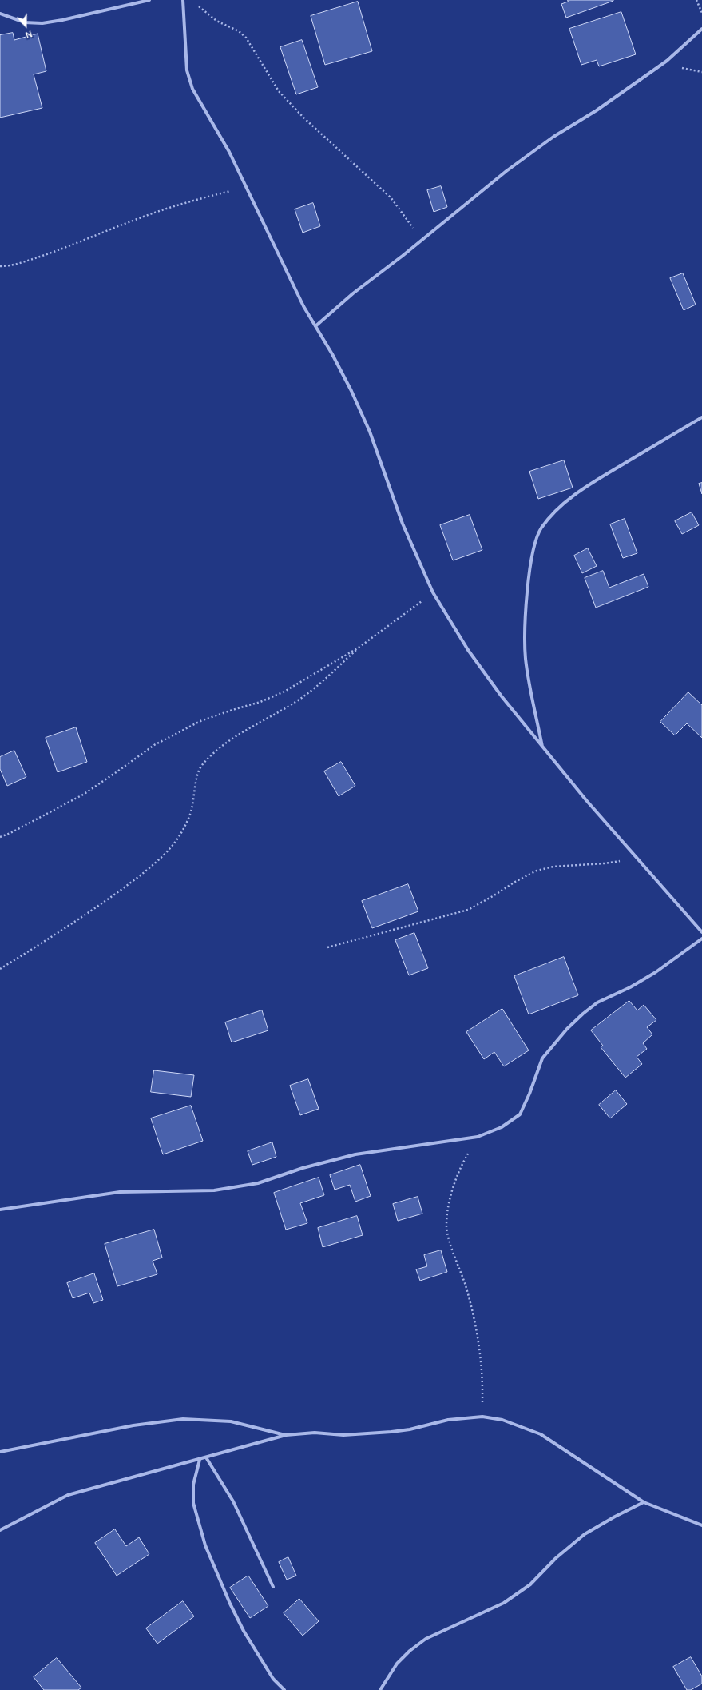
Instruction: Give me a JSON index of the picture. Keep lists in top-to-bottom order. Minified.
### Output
{"north":"bottom"}
